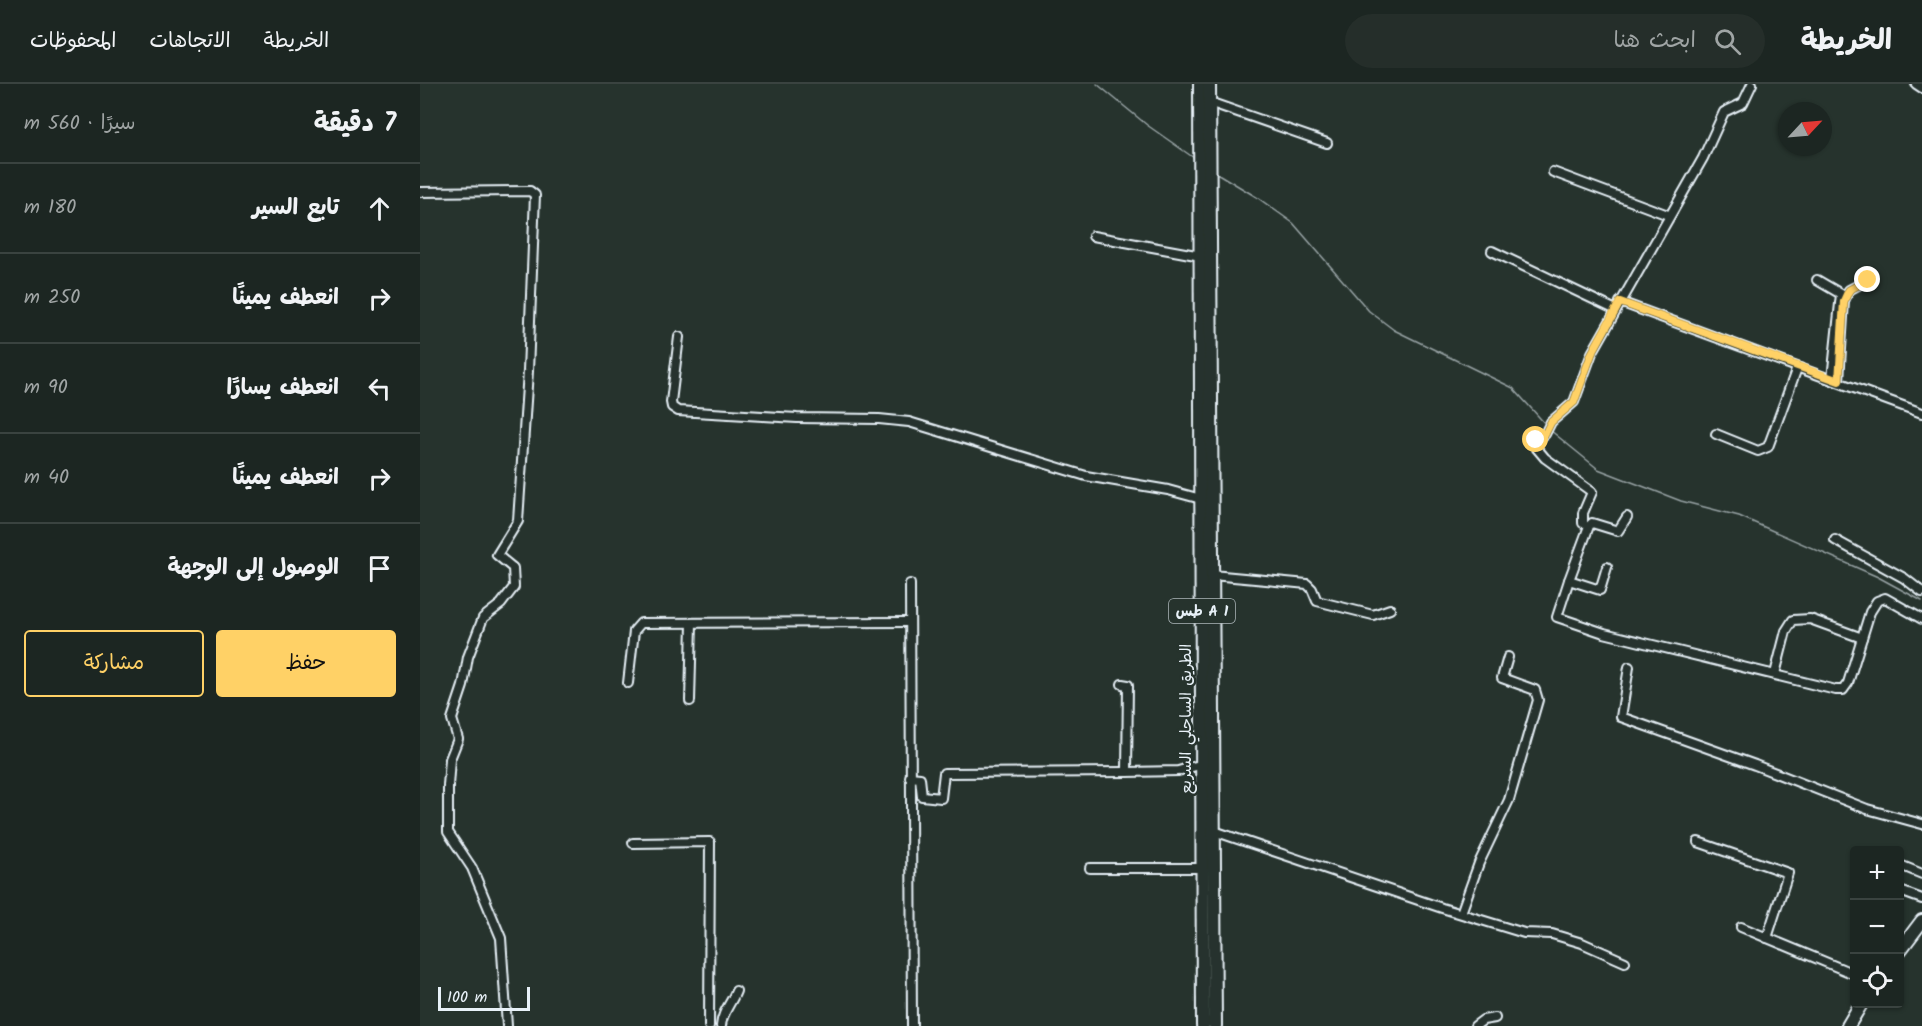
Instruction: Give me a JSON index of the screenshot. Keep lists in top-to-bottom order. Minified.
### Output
{"streets":{"main road":["طس A 1","الطريق الساحلي السريع"]},"scale_bar":"100 m","north":"top right","page":{"header":"الخريطة","search":"ابحث هنا","nav":["الخريطة","الاتجاهات","المحفوظات"],"heading":["7 دقيقة","سيرًا · 560 m"],"list":[["تابع السير","180 m"],["انعطف يمينًا","250 m"],["انعطف يسارًا","90 m"],["انعطف يمينًا","40 m"],"الوصول إلى الوجهة"],"buttons":["حفظ","مشاركة"],"map_buttons":["+","−"],"scale":"100 m"}}
